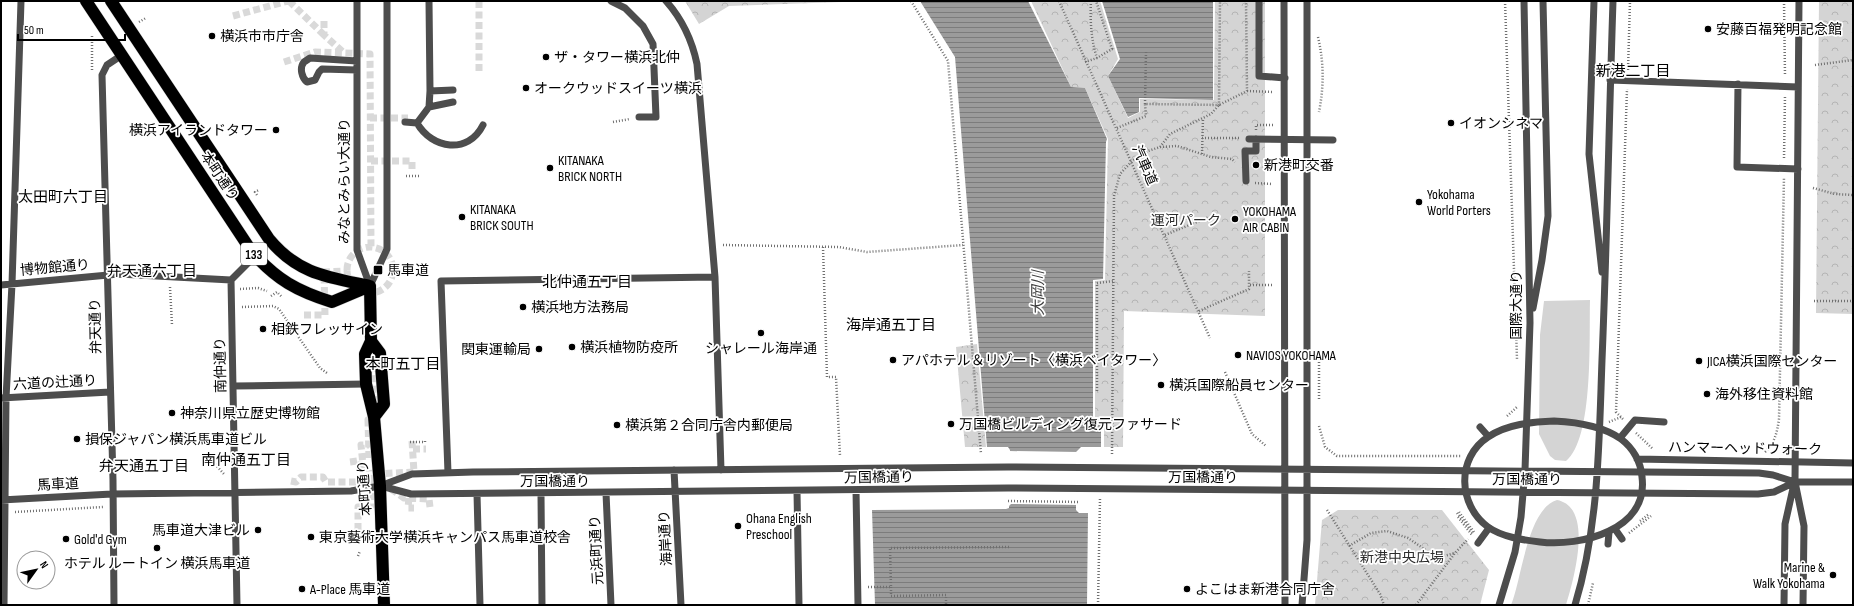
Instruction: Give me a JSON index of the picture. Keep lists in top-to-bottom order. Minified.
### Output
{"streets":{"highway":["本町通り","133"],"street":["みなとみらい大通り","博物館通り","国際大通り","弁天通り","南仲通り","六道の辻通り","ハンマーヘッドウォーク","万国橋通り","馬車道","海岸通り","元浜町通り"],"path":["汽車道"]},"crossings":[["本町通り","みなとみらい大通り"],["本町通り","弁天通り"],["本町通り","万国橋通り"],["本町通り","馬車道"],["博物館通り","弁天通り"],["博物館通り","南仲通り"],["国際大通り","万国橋通り"],["弁天通り","六道の辻通り"],["弁天通り","馬車道"],["南仲通り","馬車道"],["万国橋通り","馬車道"],["万国橋通り","海岸通り"],["万国橋通り","元浜町通り"]],"districts":["新港二丁目","太田町六丁目","弁天通六丁目","北仲通五丁目","海岸通五丁目","本町五丁目","南仲通五丁目","弁天通五丁目"],"water":["大岡川"],"parks":["運河パーク","新港中央広場"],"places":{"other":["安藤百福発明記念館","横浜市市庁舎","ザ・タワー横浜北仲","オークウッドスイーツ横浜","イオンシネマ","横浜アイランドタワー","新港町交番","KITANAKA BRICK NORTH","Yokohama World Porters","KITANAKA BRICK SOUTH","YOKOHAMA AIR CABIN","横浜地方法務局","相鉄フレッサイン","シャレール海岸通","横浜植物防疫所","関東運輸局","NAVIOS YOKOHAMA","アパホテル＆リゾート〈横浜ベイタワー〉","JICA横浜国際センター","横浜国際船員センター","海外移住資料館","神奈川県立歴史博物館","万国橋ビルディング復元ファサード","横浜第２合同庁舎内郵便局","損保ジャパン横浜馬車道ビル","Ohana English Preschool","馬車道大津ビル","東京藝術大学横浜キャンパス馬車道校舎","Gold'd Gym","ホテル ルートイン 横浜馬車道","Marine & Walk Yokohama","A-Place 馬車道","よこはま新港合同庁舎"],"transit":["馬車道"]},"scale_bar":"50 m","north":"top right"}
